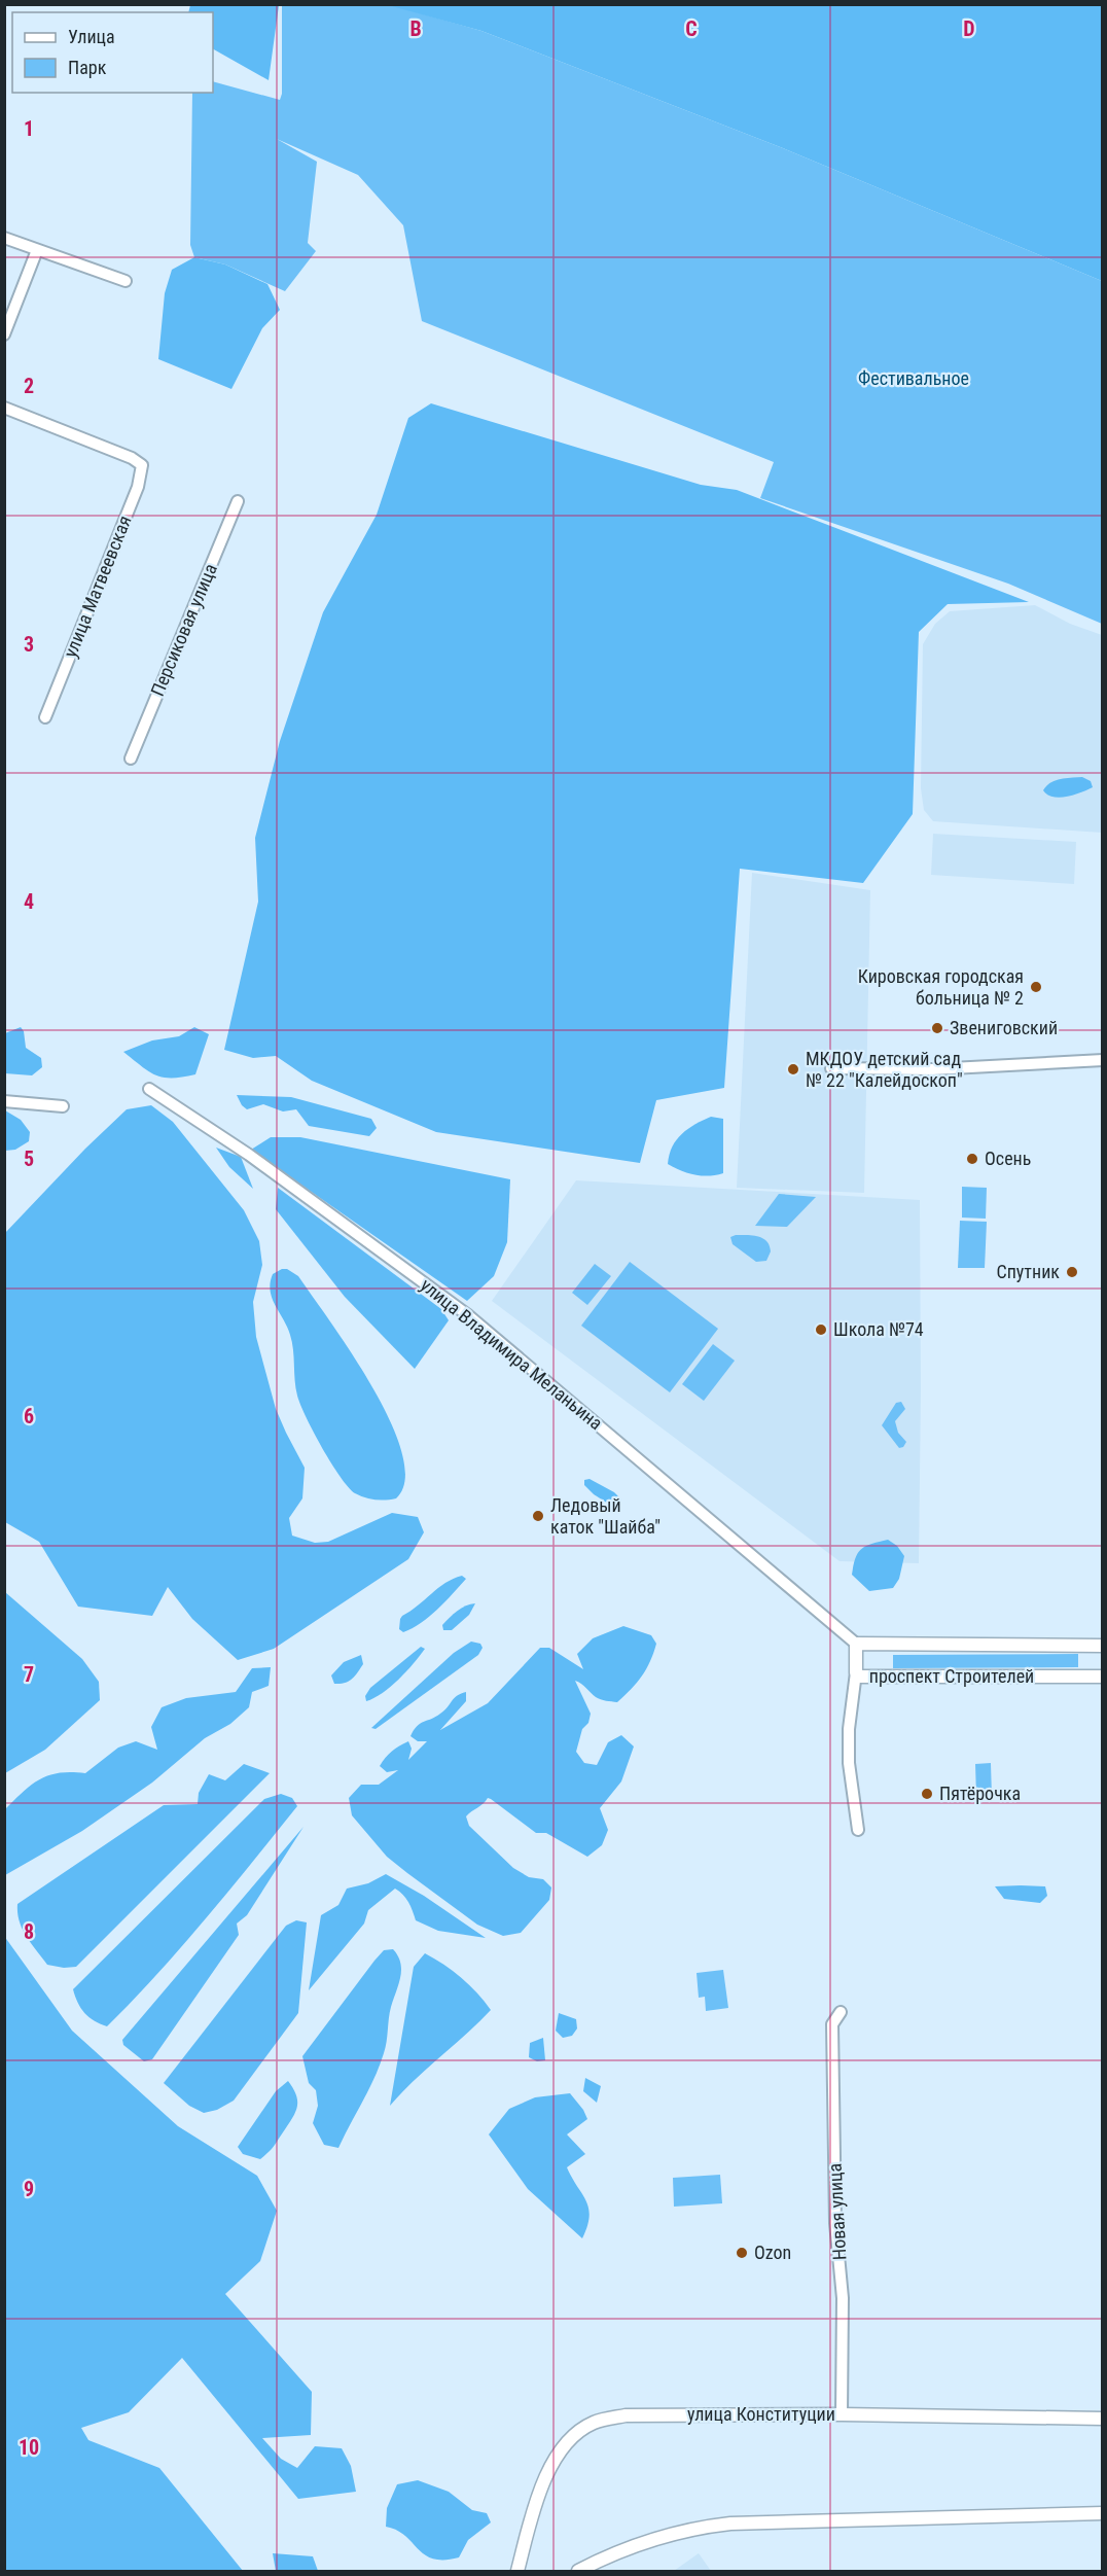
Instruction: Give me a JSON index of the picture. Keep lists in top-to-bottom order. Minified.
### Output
{"streets":{"street":["улица Матвеевская","Персиковая улица","улица Владимира Меланьина","проспект Строителей","Новая улица","улица Конституции"]},"crossings":[["улица Владимира Меланьина","проспект Строителей"],["Новая улица","улица Конституции"]],"parks":["Фестивальное"],"places":["Кировская городская больница № 2","Звениговский","МКДОУ детский сад № 22 \"Калейдоскоп\"","Осень","Спутник","Школа №74","Ледовый каток \"Шайба\"","Пятёрочка","Ozon"],"legend":["Улица","Парк"],"grid":{"columns":["B","C","D"],"rows":["1","2","3","4","5","6","7","8","9","10"]}}
